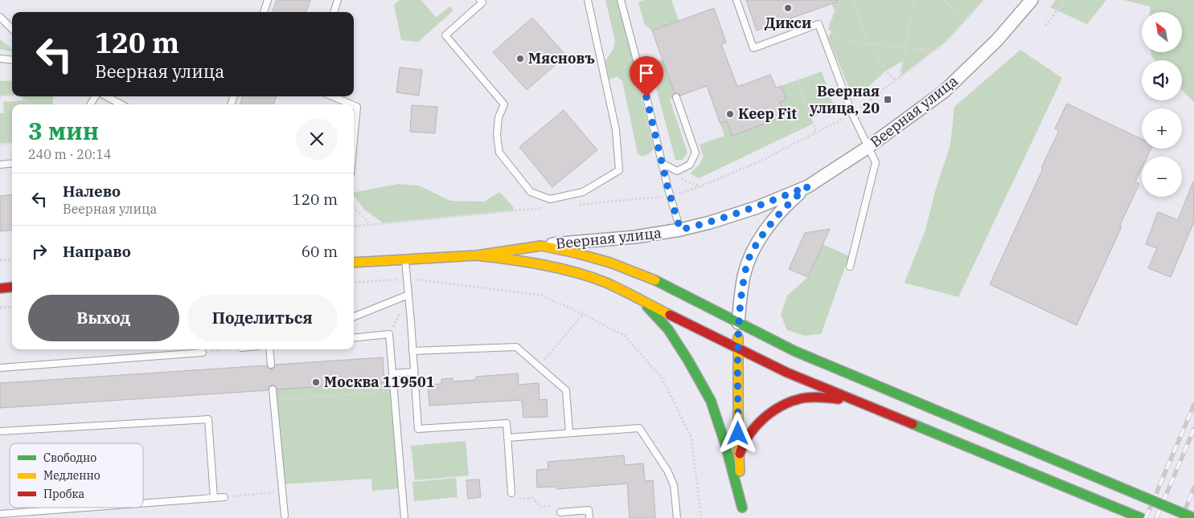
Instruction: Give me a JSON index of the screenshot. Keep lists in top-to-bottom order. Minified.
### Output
{"streets":{"street":["Веерная улица"]},"places":{"other":["Дикси","Мясновъ","Keep Fit","Москва 119501"],"transit":["Веерная улица, 20"]},"legend":["Свободно","Медленно","Пробка"],"north":"top left","page":{"map_buttons":["+","−"],"turn":["120 m","Веерная улица"],"heading":["3 мин","240 m · 20:14"],"list":[{"name":"Налево","note":"Веерная улица","value":"120 m"},{"name":"Направо","value":"60 m"}],"buttons":["Выход","Поделиться"]}}
